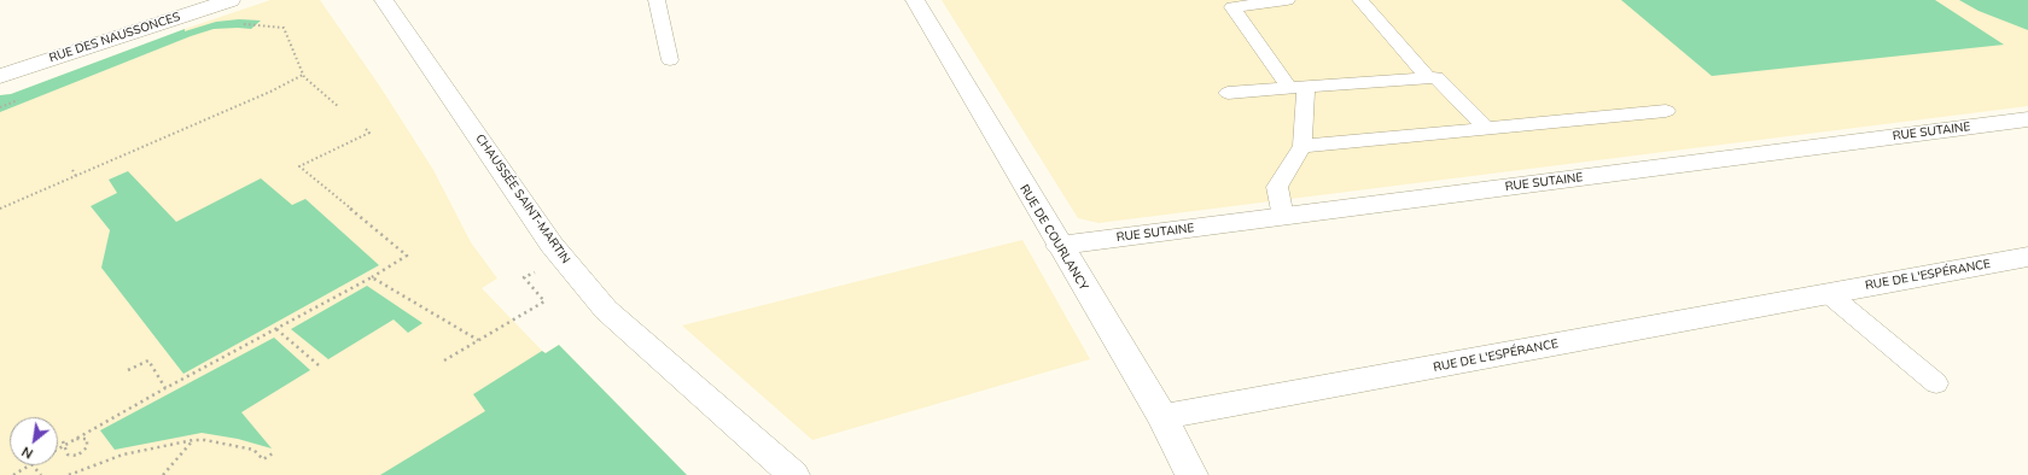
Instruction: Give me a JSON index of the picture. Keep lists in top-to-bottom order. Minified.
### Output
{"streets":{"street":["RUE DES NAUSSONCES","RUE SUTAINE","CHAUSSÉE SAINT-MARTIN","RUE DE COURLANCY","RUE DE L'ESPÉRANCE"]},"crossings":[["RUE SUTAINE","RUE DE COURLANCY"],["RUE DE COURLANCY","RUE DE L'ESPÉRANCE"]],"north":"bottom left"}
